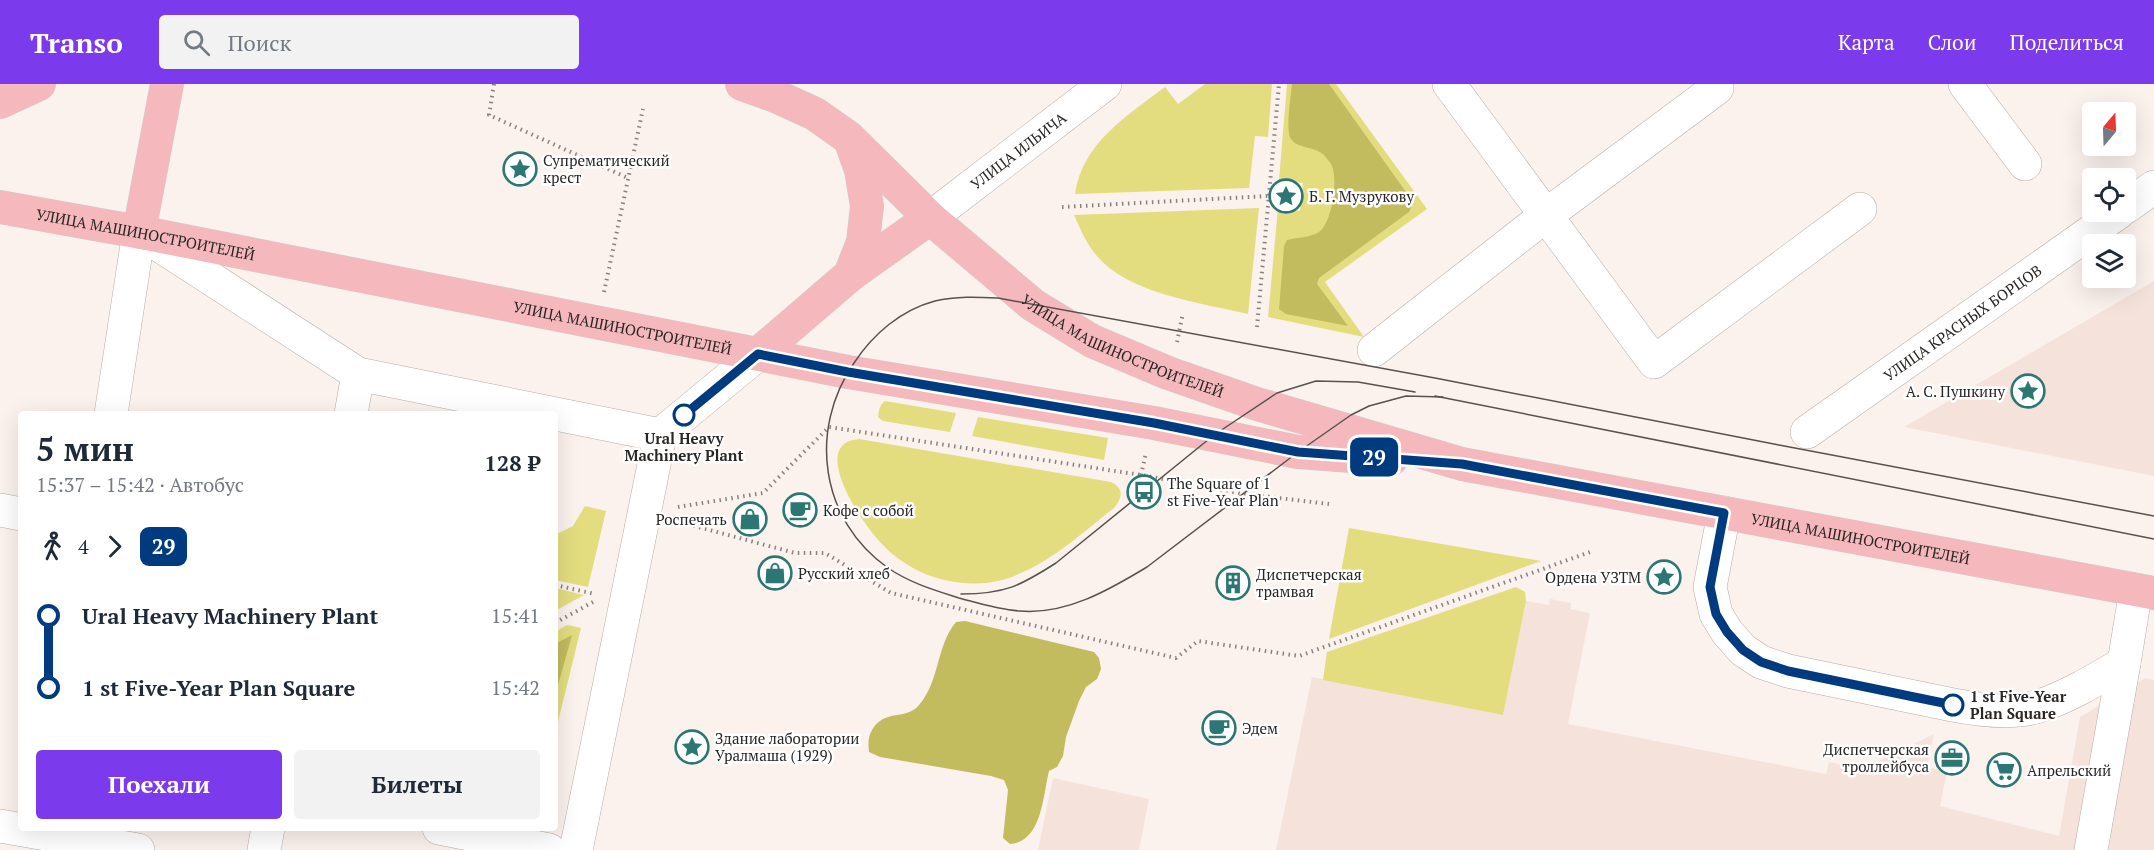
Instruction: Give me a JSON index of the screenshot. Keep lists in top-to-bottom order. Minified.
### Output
{"streets":{"main road":["УЛИЦА МАШИНОСТРОИТЕЛЕЙ"],"street":["УЛИЦА ИЛЬИЧА","УЛИЦА КРАСНЫХ БОРЦОВ"]},"crossings":[["УЛИЦА ИЛЬИЧА","УЛИЦА МАШИНОСТРОИТЕЛЕЙ"]],"places":{"place":["Супрематический крест","Б. Г. Музрукову","А. С. Пушкину","Ордена УЗТМ","Здание лаборатории Уралмаша (1929)"],"other":["Ural Heavy Machinery Plant","1 st Five-Year Plan Square"],"bus stop":["The Square of 1 st Five-Year Plan"],"cafe":["Кофе с собой","Эдем"],"shop":["Роспечать","Русский хлеб"],"building":["Диспетчерская трамвая"],"office":["Диспетчерская троллейбуса"],"supermarket":["Апрельский"]},"lines":["bus line 29"],"north":"top","page":{"header":"Transo","search":"Поиск","nav":["Карта","Слои","Поделиться"],"on_map":"29","heading":["5 мин","15:37 – 15:42 · Автобус","128 ₽"],"legs":["4","29"],"list":[{"name":"Ural Heavy Machinery Plant","value":"15:41"},{"name":"1 st Five-Year Plan Square","value":"15:42"}],"buttons":["Поехали","Билеты"]}}
